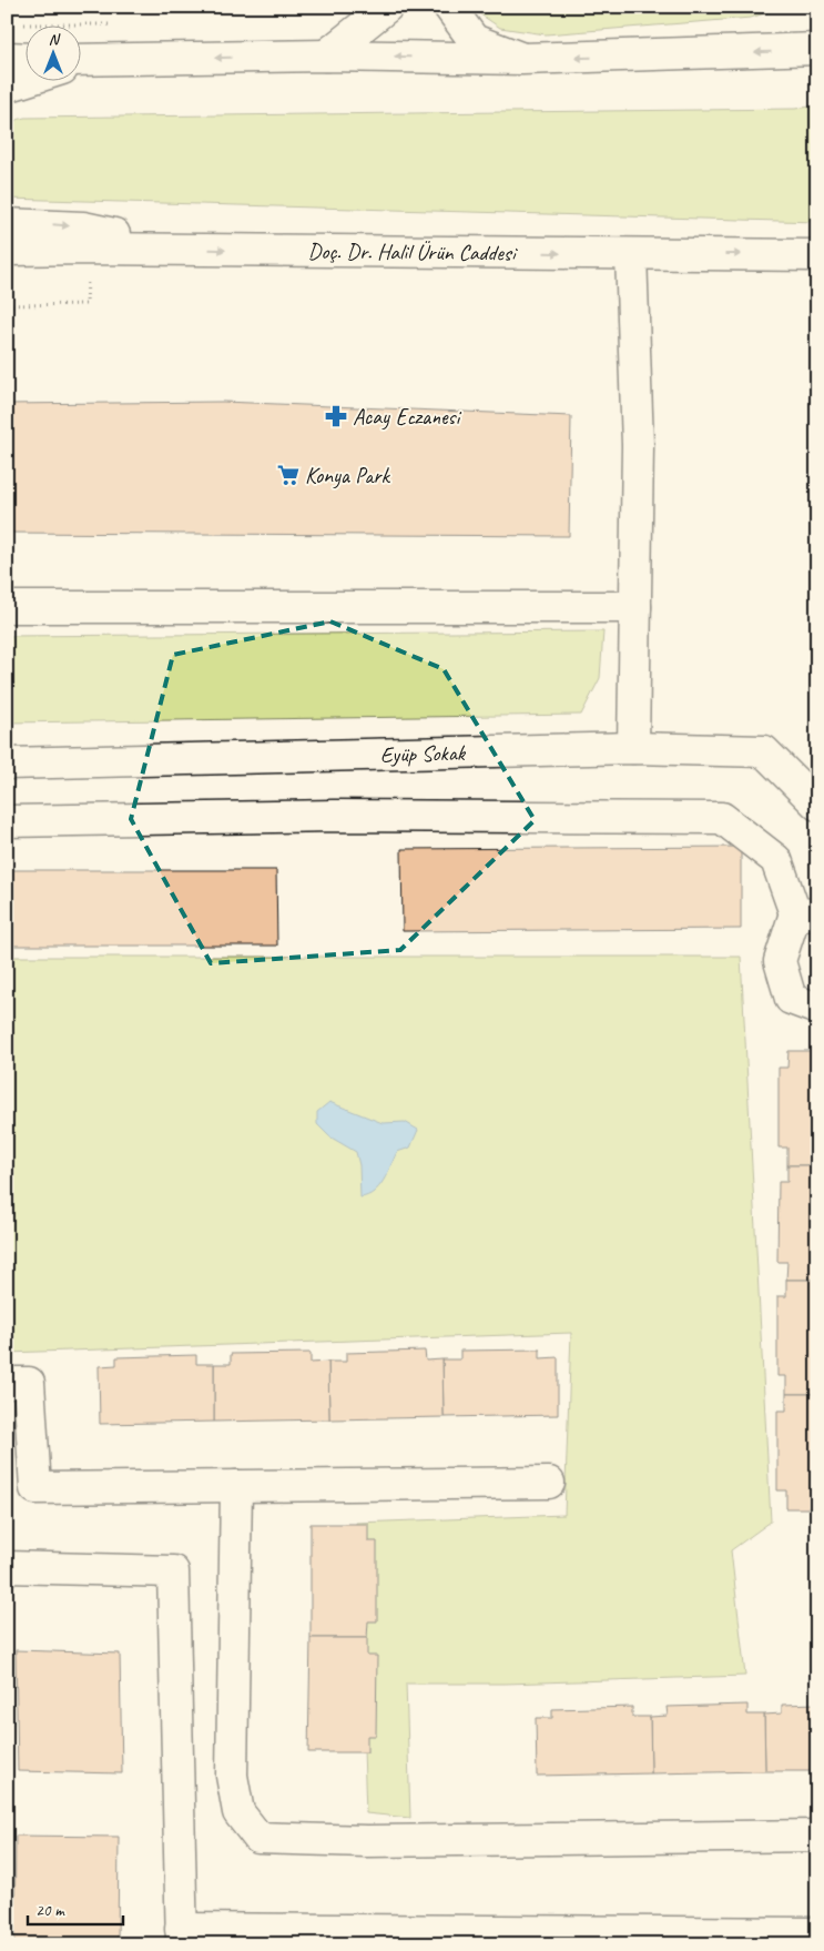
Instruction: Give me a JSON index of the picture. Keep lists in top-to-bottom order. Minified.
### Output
{"streets":{"street":["Doç. Dr. Halil Ürün Caddesi","Eyüp Sokak"]},"places":{"pharmacy":["Acay Eczanesi"],"supermarket":["Konya Park"]},"scale_bar":"20 m","north":"top"}
